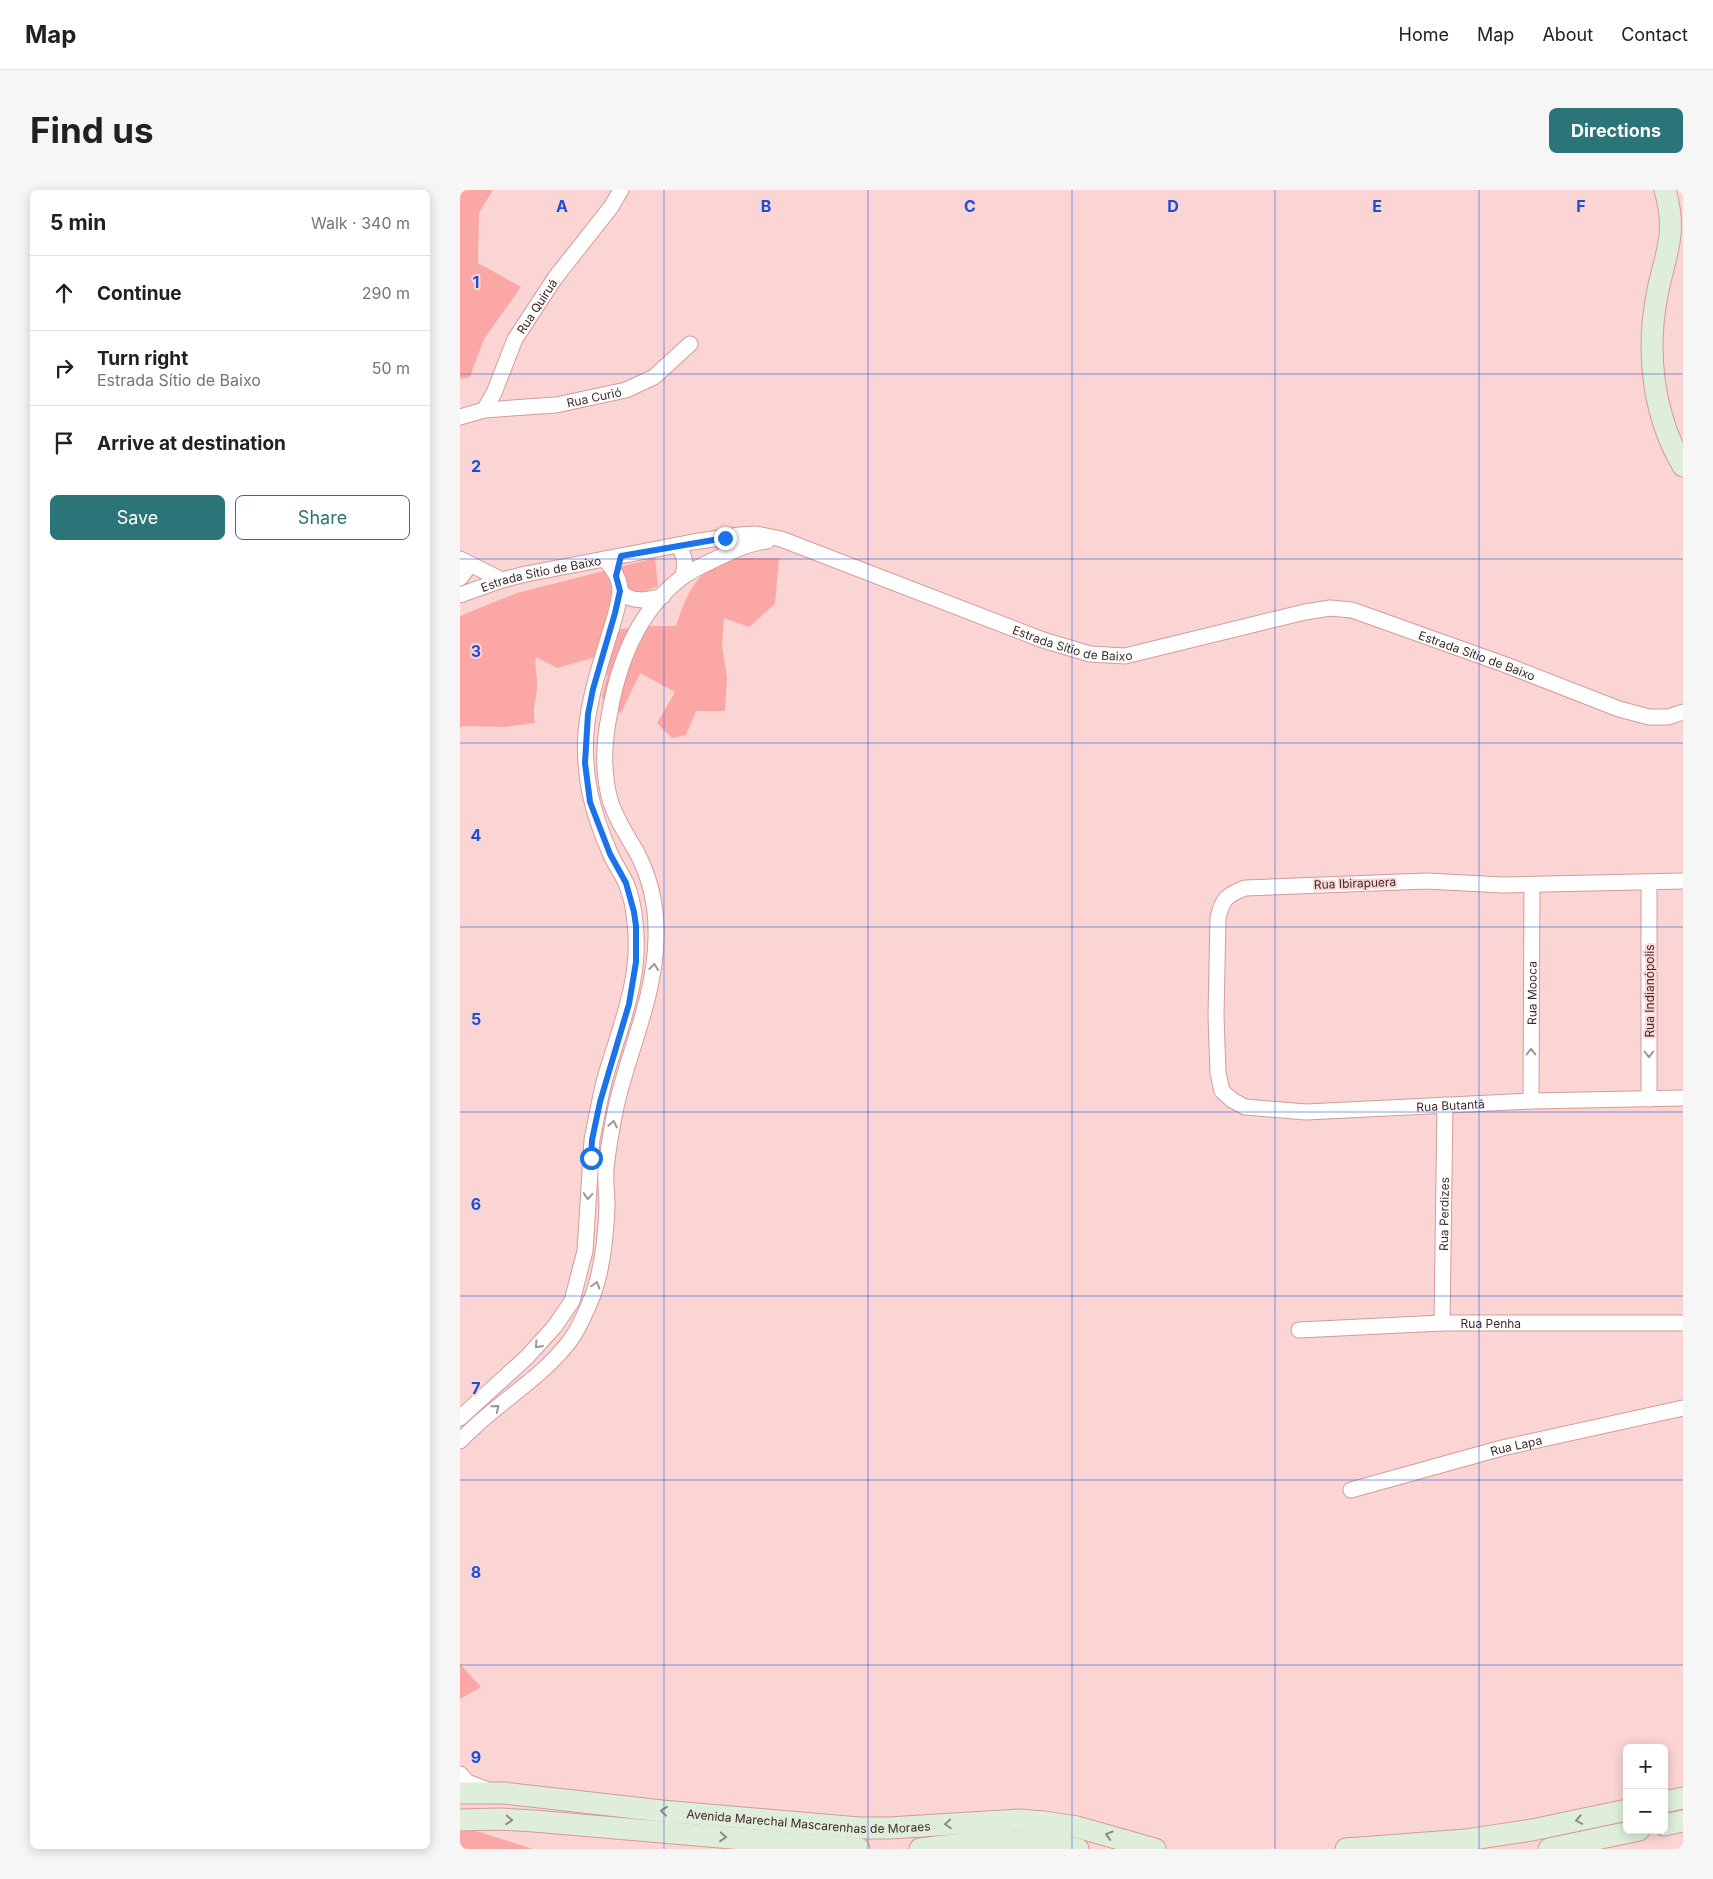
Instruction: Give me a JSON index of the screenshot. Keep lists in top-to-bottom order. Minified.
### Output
{"streets":{"street":["Rua Quiruá","Rua Curió","Estrada Sítio de Baixo","Rua Ibirapuera","Rua Indianópolis","Rua Mooca","Rua Butantã","Rua Perdizes","Rua Penha","Rua Lapa","Avenida Marechal Mascarenhas de Moraes"]},"crossings":[["Rua Quiruá","Rua Curió"],["Rua Ibirapuera","Rua Indianópolis"],["Rua Ibirapuera","Rua Mooca"],["Rua Ibirapuera","Rua Butantã"],["Rua Indianópolis","Rua Butantã"],["Rua Mooca","Rua Butantã"],["Rua Butantã","Rua Perdizes"],["Rua Perdizes","Rua Penha"]],"one_way":["Rua Indianópolis","Rua Mooca"],"page":{"header":"Map","nav":["Home","Map","About","Contact"],"buttons":["Directions",["Save","Share"]],"title":"Find us","heading":["5 min","Walk · 340 m"],"list":[["Continue","290 m"],["Turn right","Estrada Sítio de Baixo","50 m"],"Arrive at destination"],"map_buttons":["+","−"]},"grid":{"columns":["A","B","C","D","E","F"],"rows":["1","2","3","4","5","6","7","8","9"]}}
